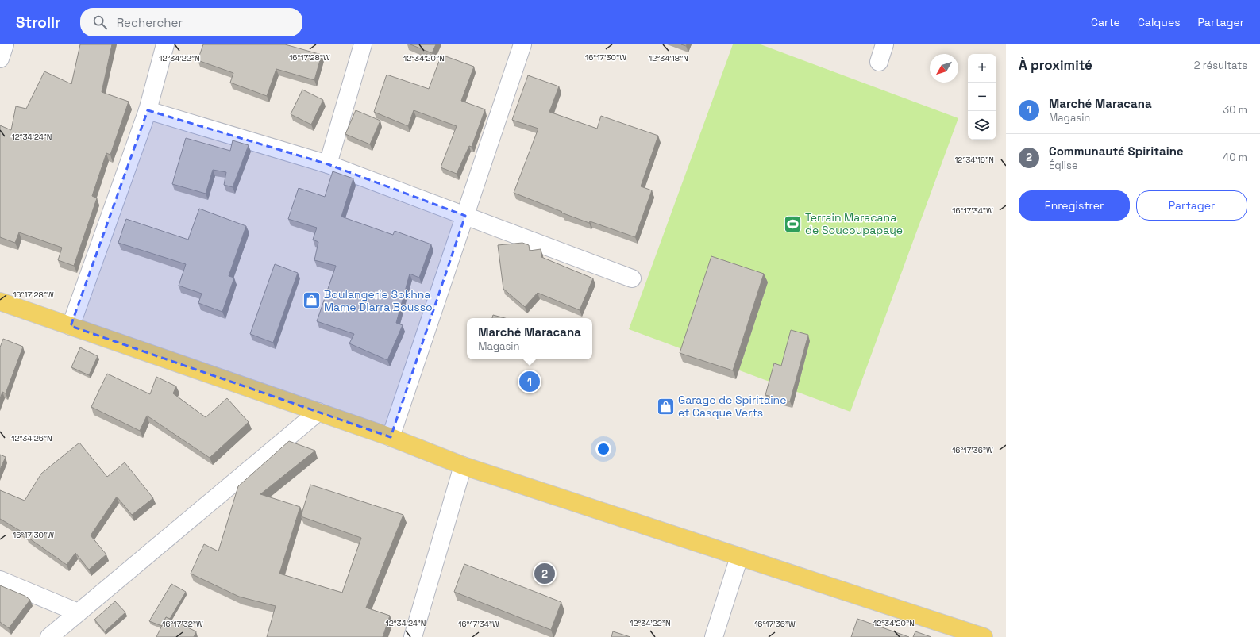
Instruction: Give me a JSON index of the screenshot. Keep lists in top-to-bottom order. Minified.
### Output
{"places":{"sports":["Terrain Maracana de Soucoupapaye"],"shop":["Boulangerie Sokhna Mame Diarra Bousso","Garage de Spiritaine et Casque Verts"]},"north":"bottom left","page":{"header":"Strollr","search":"Rechercher","nav":["Carte","Calques","Partager"],"heading":["À proximité","2 résultats"],"map_buttons":["+","−"],"list":[{"mark":"1","name":"Marché Maracana","note":"Magasin","value":"30 m"},{"mark":"2","name":"Communauté Spiritaine","note":"Église","value":"40 m"}],"buttons":["Enregistrer","Partager"],"popup":["Marché Maracana","Magasin"],"pins":["1","2"]},"coordinates":["16°17'28\"W","16°17'30\"W","12°34'22\"N","12°34'20\"N","12°34'18\"N","12°34'24\"N","12°34'16\"N","16°17'34\"W","12°34'26\"N","16°17'36\"W","16°17'32\"W"]}
